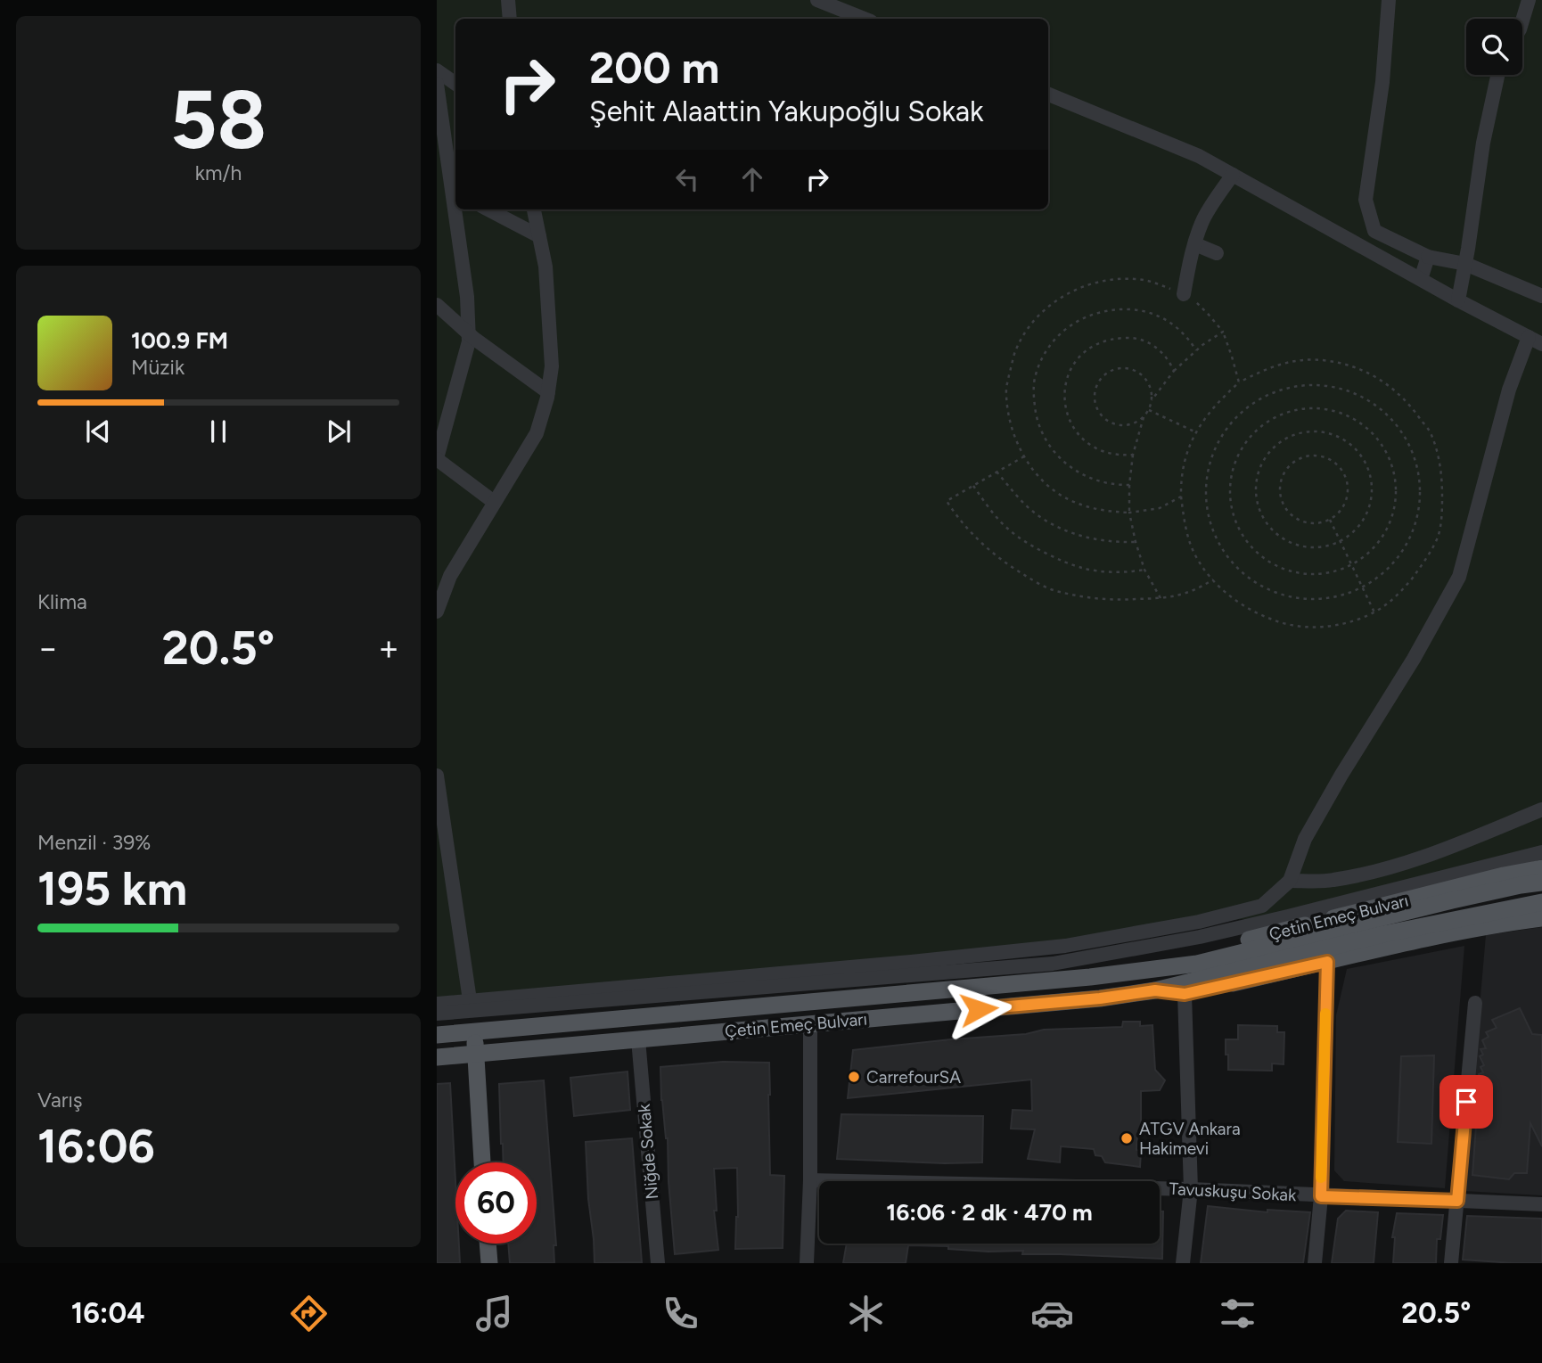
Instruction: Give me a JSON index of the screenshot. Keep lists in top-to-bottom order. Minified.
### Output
{"streets":{"main road":["Çetin Emeç Bulvarı"],"street":["Niğde Sokak","Tavuskuşu Sokak"]},"crossings":[["Çetin Emeç Bulvarı","Niğde Sokak"]],"places":["CarrefourSA","ATGV Ankara Hakimevi"],"page":{"tile":[["58","km/h"],"Klima",["Menzil · 39%","195 km"],["Varış","16:06"]],"turn":["200 m","Şehit Alaattin Yakupoğlu Sokak"],"song":["100.9 FM","Müzik"],"heat":["−","20.5°","+"],"limit":"60","trip":"16:06 · 2 dk · 470 m","tabs":["16:04","20.5°"]}}
